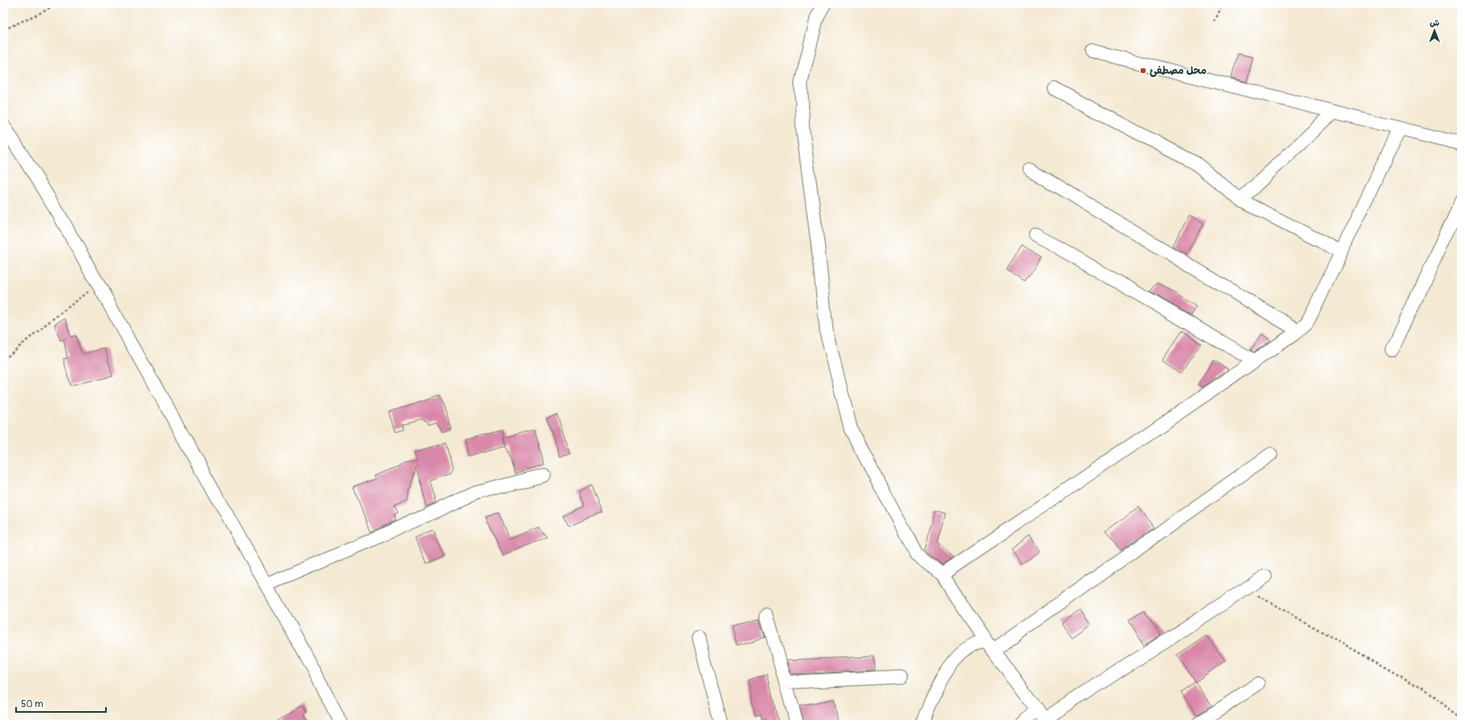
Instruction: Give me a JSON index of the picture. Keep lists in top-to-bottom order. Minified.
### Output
{"places":["محل مصطفئ"],"scale_bar":"50 m","north":"top"}
